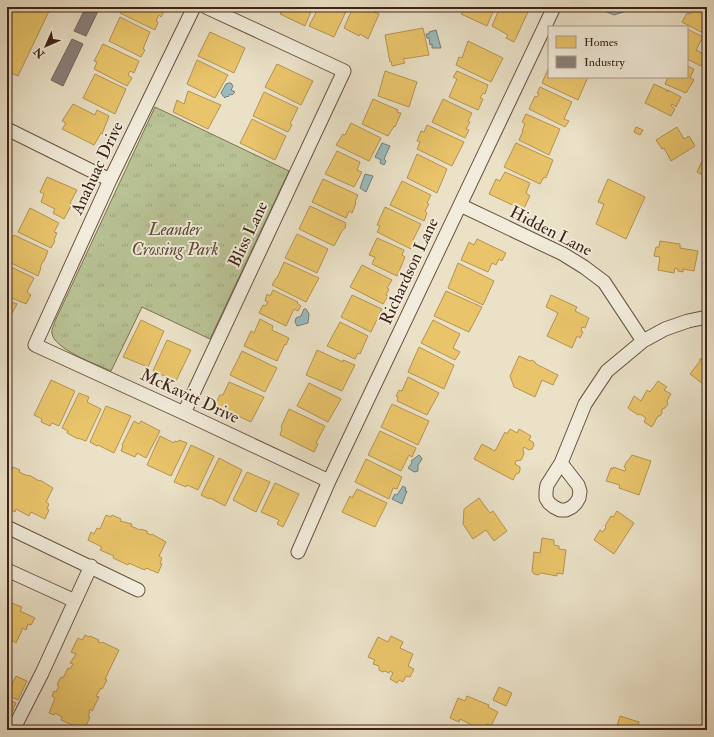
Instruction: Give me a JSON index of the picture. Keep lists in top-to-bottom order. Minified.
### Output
{"streets":{"street":["Anahuac Drive","Hidden Lane","Bliss Lane","Richardson Lane","McKavitt Drive"]},"crossings":[["Anahuac Drive","McKavitt Drive"],["Hidden Lane","Richardson Lane"],["Bliss Lane","McKavitt Drive"],["Richardson Lane","McKavitt Drive"]],"parks":["Leander Crossing Park"],"legend":["Homes","Industry"],"north":"bottom left"}
